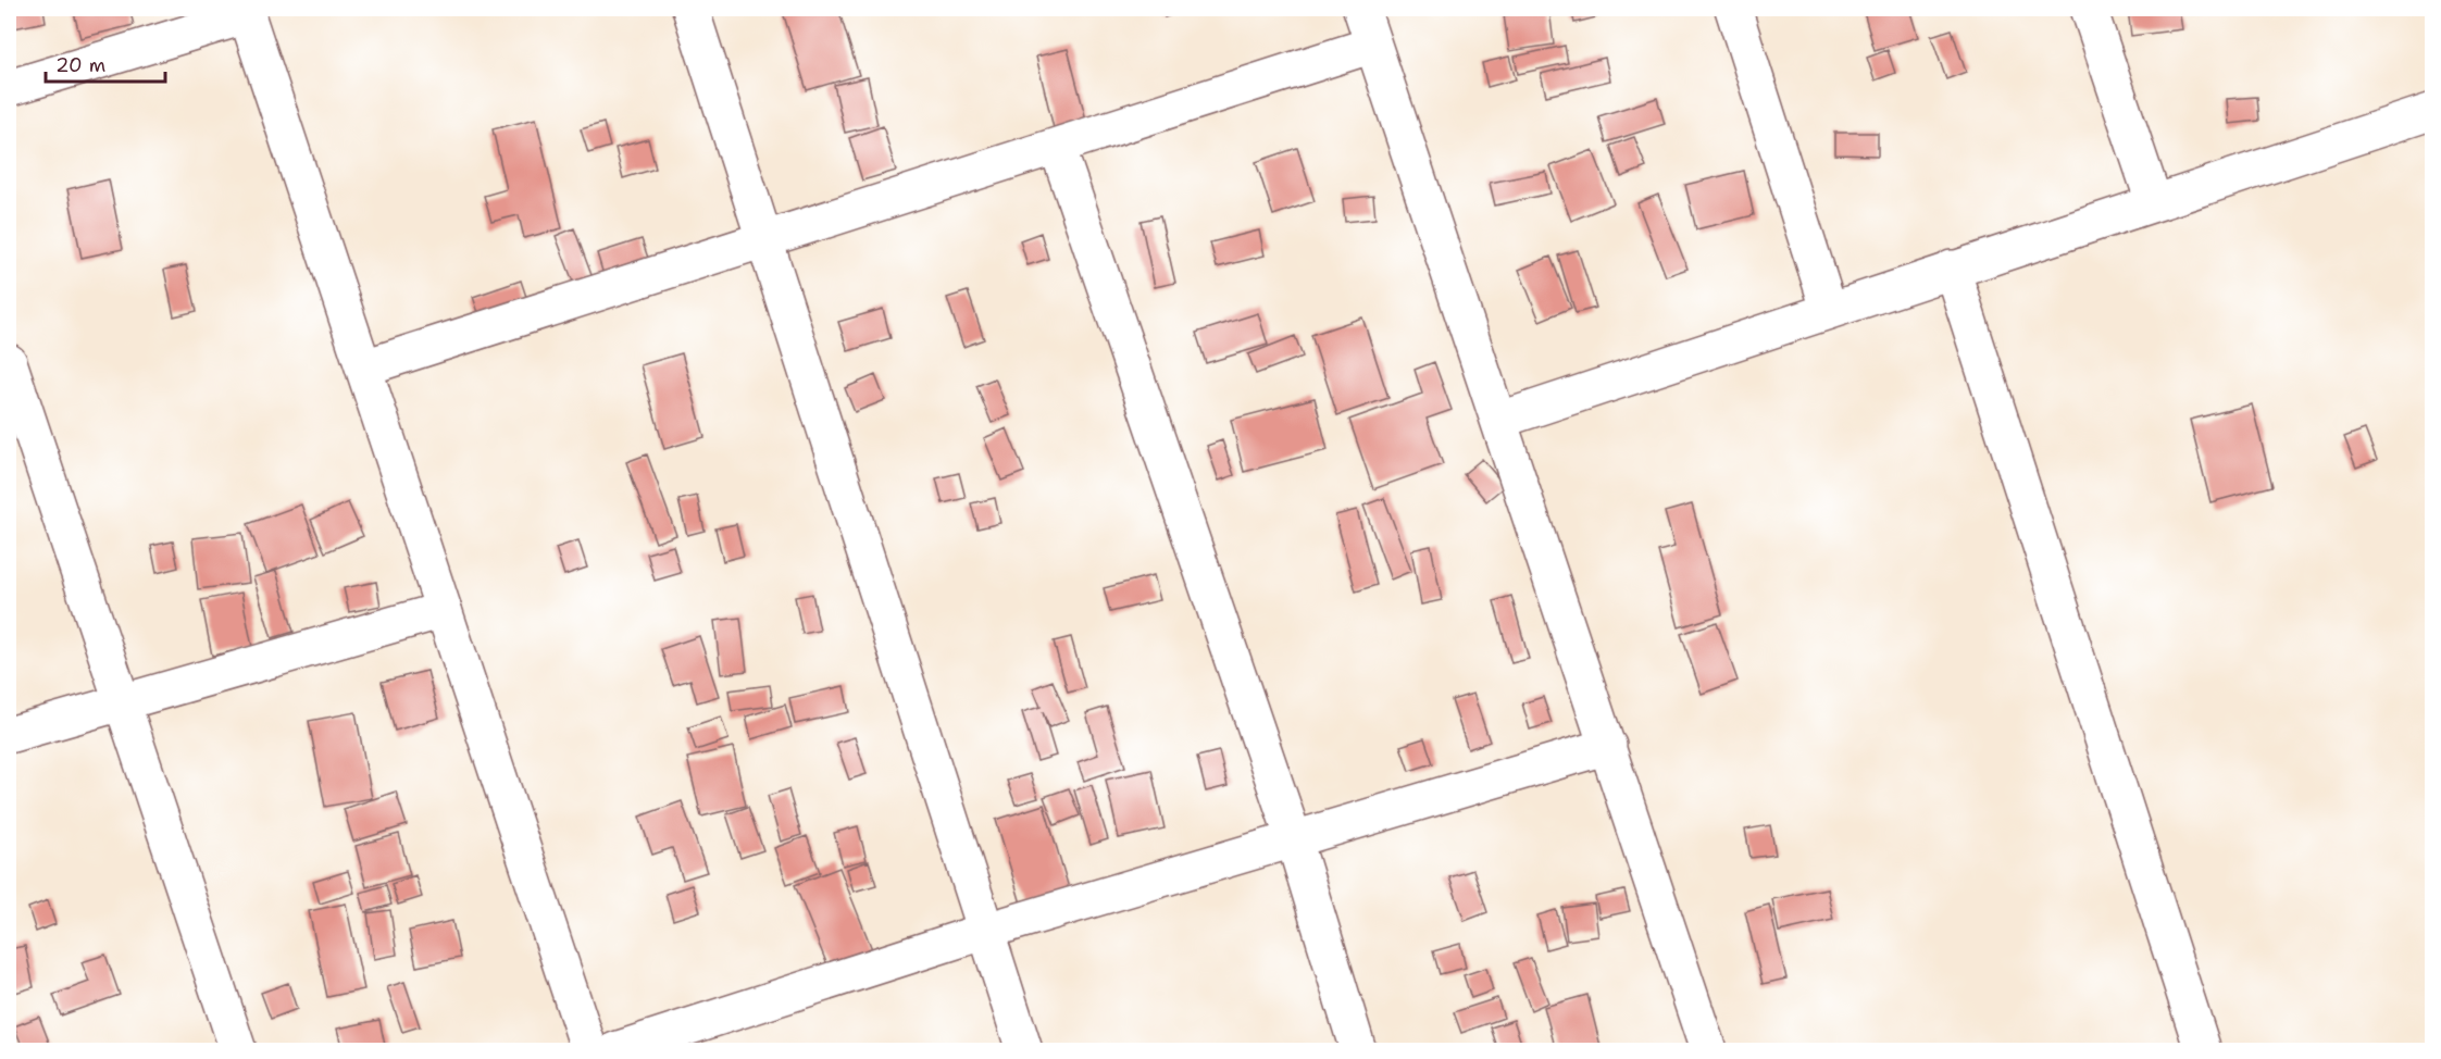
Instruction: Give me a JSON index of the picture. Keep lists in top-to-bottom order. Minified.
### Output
{"scale_bar":"20 m"}
